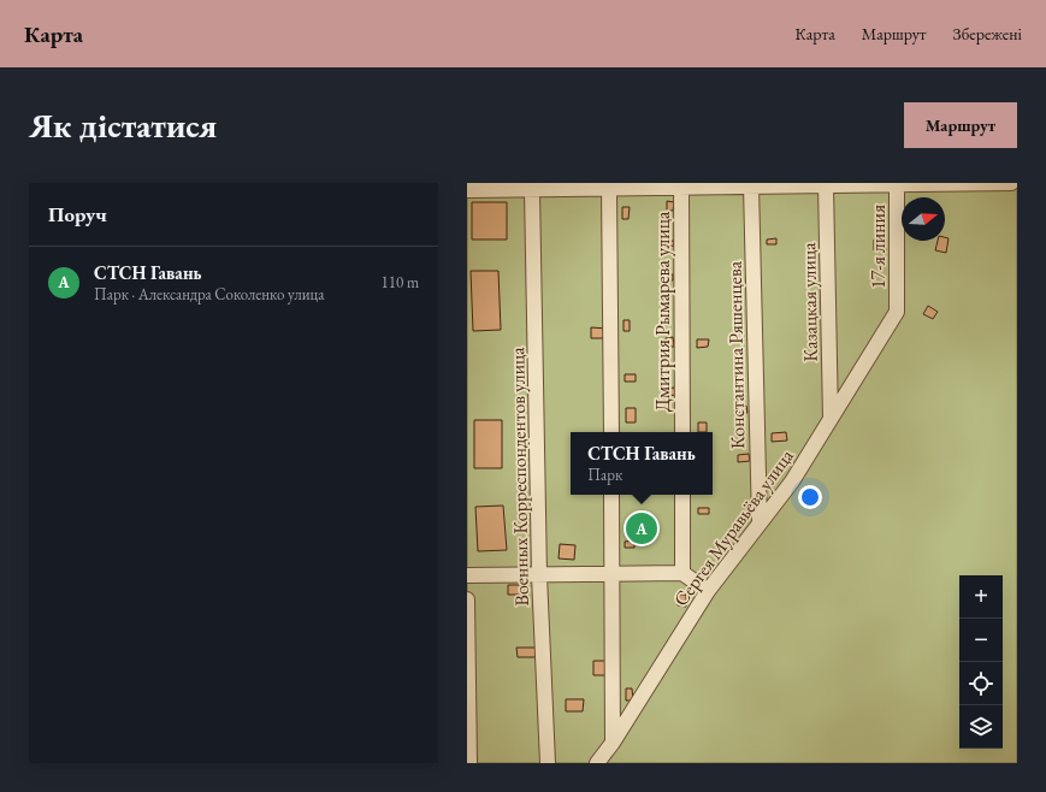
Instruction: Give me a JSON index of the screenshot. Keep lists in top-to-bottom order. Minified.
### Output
{"streets":{"street":["17-я линия","Казацкая улица","Дмитрия Рымарева улица","Константина Ряшенцева","Военных Корреспондентов улица","Сергея Муравьёва улица"]},"crossings":[["17-я линия","Сергея Муравьёва улица"],["Казацкая улица","Сергея Муравьёва улица"],["Константина Ряшенцева","Сергея Муравьёва улица"]],"north":"right","page":{"header":"Карта","nav":["Карта","Маршрут","Збережені"],"buttons":"Маршрут","title":"Як дістатися","heading":"Поруч","list":[{"mark":"A","name":"СТСН Гавань","note":"Парк · Александра Соколенко улица","value":"110 m"}],"popup":["СТСН Гавань","Парк"],"pins":"A","map_buttons":["+","−"]}}
